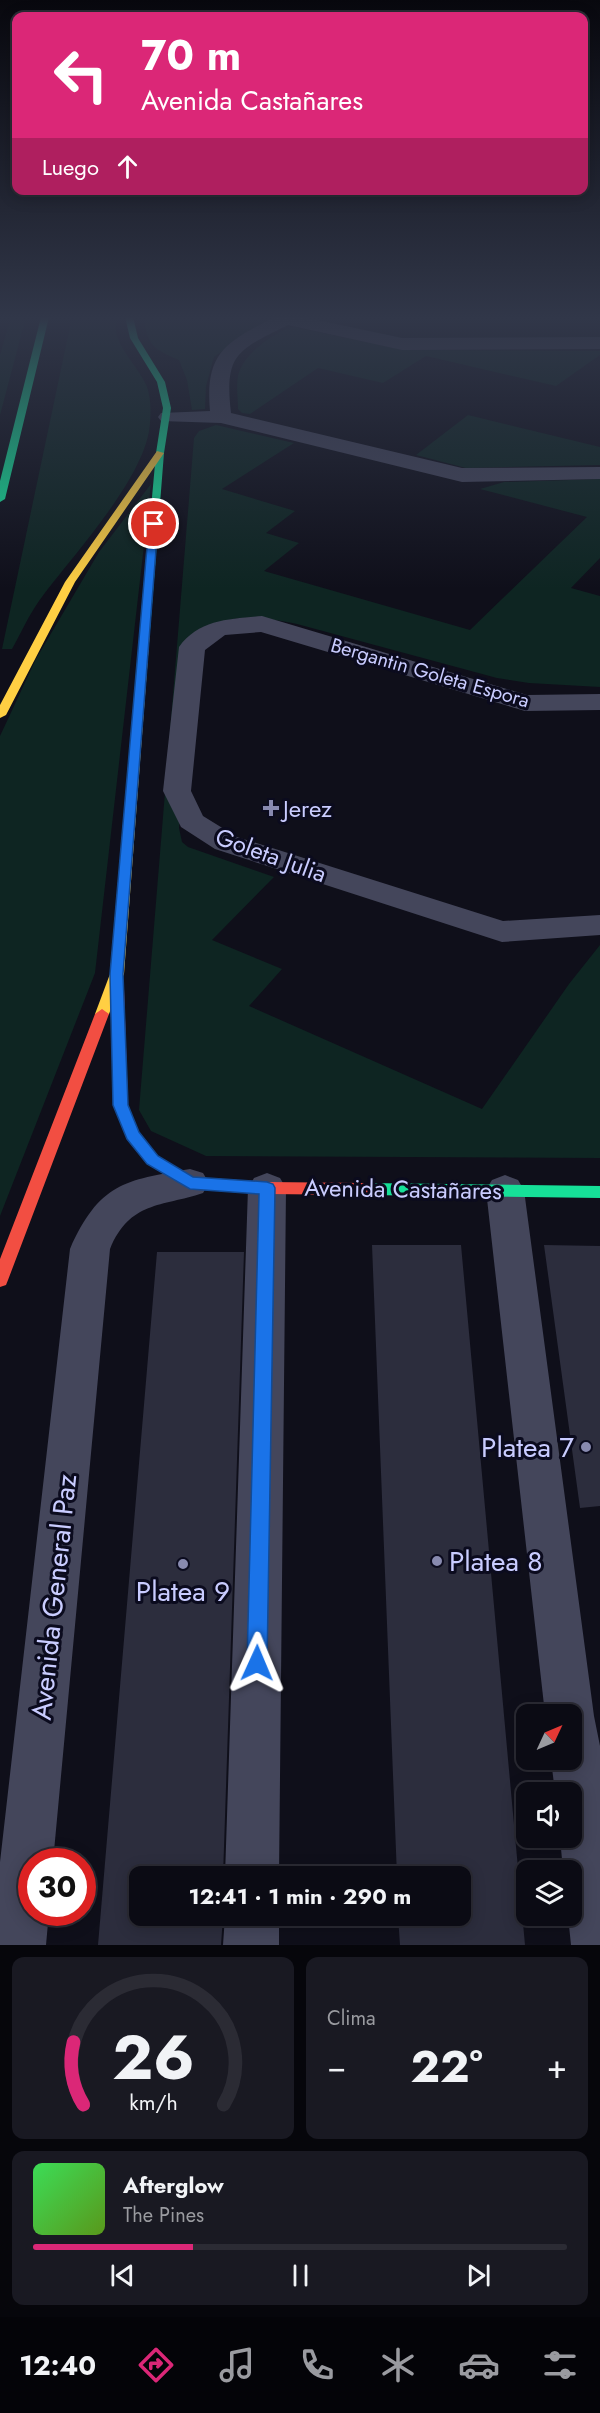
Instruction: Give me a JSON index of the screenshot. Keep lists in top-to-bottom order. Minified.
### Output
{"streets":{"main road":["Avenida Castañares"],"street":["Bergantin Goleta Espora","Goleta Julia","Avenida General Paz"]},"crossings":[["Bergantin Goleta Espora","Goleta Julia"],["Avenida Castañares","Avenida General Paz"]],"places":{"health":["Jerez"],"other":["Platea 7","Platea 8","Platea 9"]},"north":"top right","page":{"turn":["70 m","Avenida Castañares"],"then":"Luego","limit":"30","trip":"12:41 · 1 min · 290 m","tile":"Clima","heat":["−","22°","+"],"song":["Afterglow","The Pines"],"tabs":"12:40","gauge":["26","km/h"]}}
